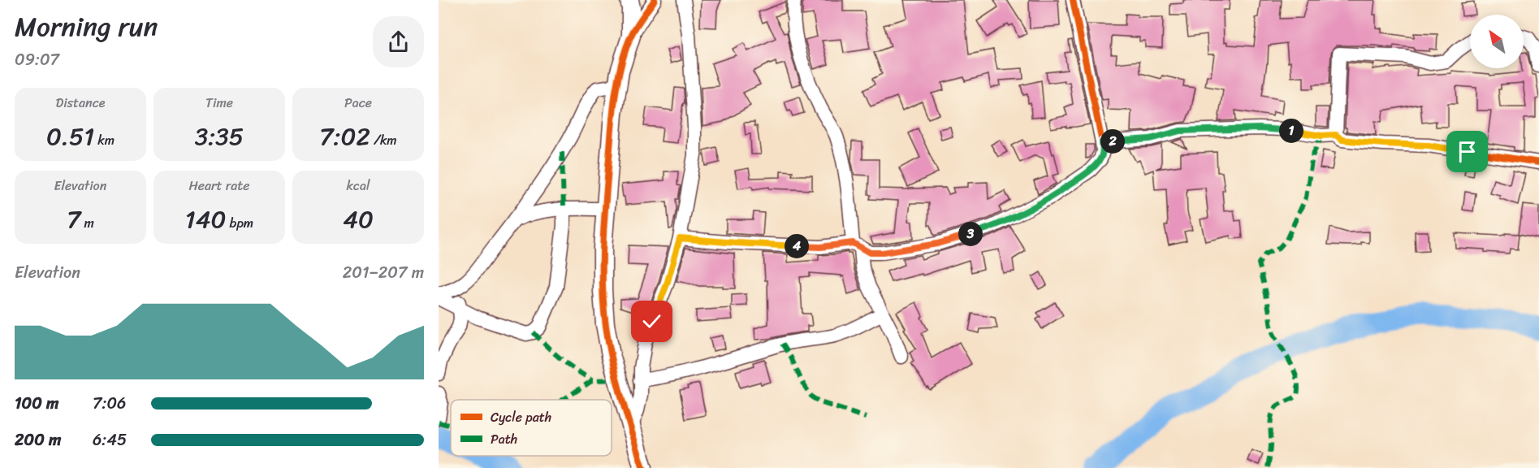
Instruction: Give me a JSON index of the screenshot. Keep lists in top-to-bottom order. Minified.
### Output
{"legend":["Cycle path","Path"],"north":"top left","page":{"heading":["Morning run","09:07"],"stats":[["Distance","0.51 km"],["Time","3:35"],["Pace","7:02 /km"],["Elevation","7 m"],["Heart rate","140 bpm"],["kcal","40"]],"pins":["1","2","3","4"],"chart":["Elevation","201–207 m"],"list":[{"name":"100 m","note":"7:06"},{"name":"200 m","note":"6:45"}]}}
